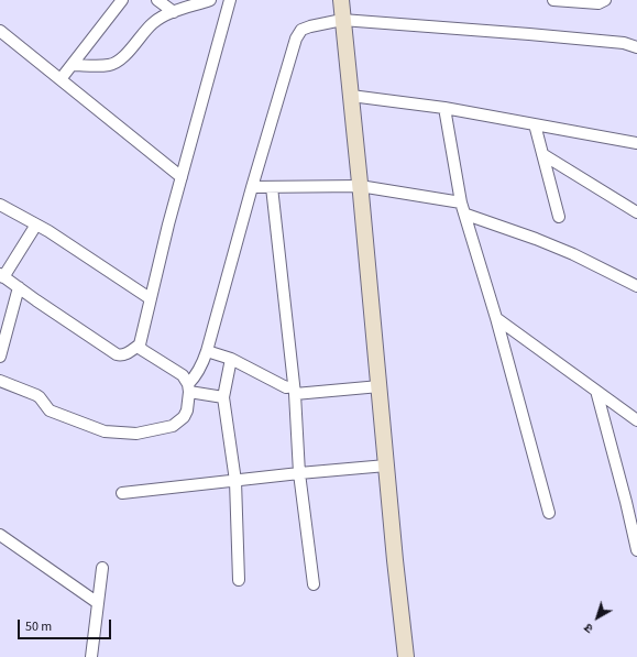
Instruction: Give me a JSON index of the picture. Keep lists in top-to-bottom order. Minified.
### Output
{"scale_bar":"50 m","north":"bottom left"}
